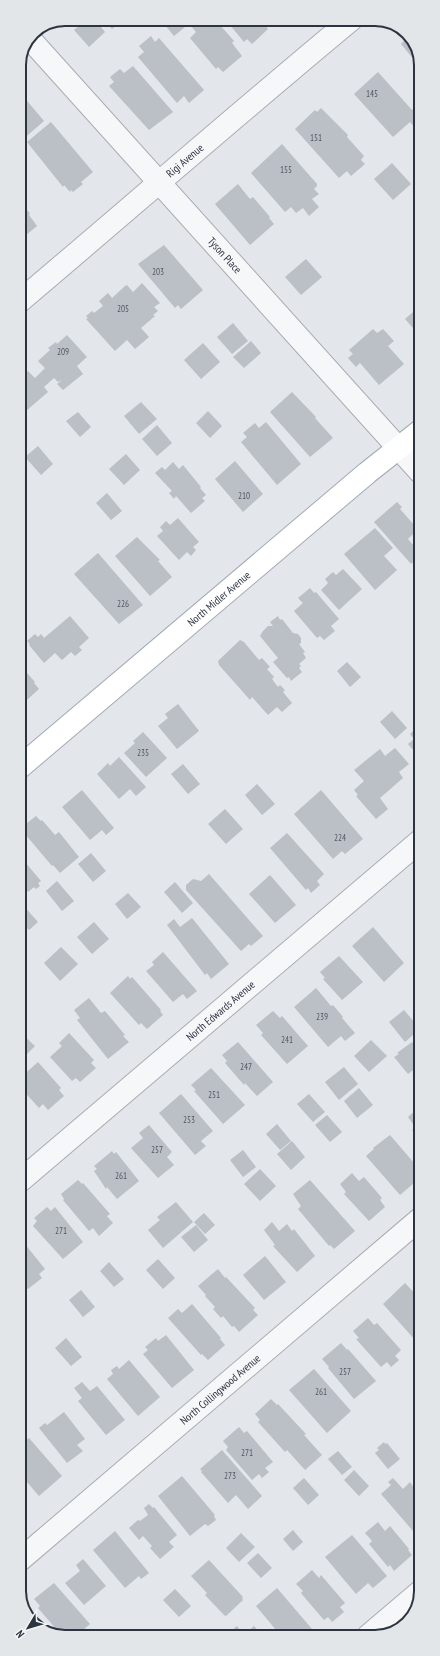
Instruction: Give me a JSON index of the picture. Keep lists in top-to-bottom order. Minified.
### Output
{"streets":{"main road":["North Midler Avenue"],"street":["Rigi Avenue","Tyson Place","North Edwards Avenue","North Collingwood Avenue"]},"crossings":[["Rigi Avenue","Tyson Place"],["Tyson Place","North Midler Avenue"]],"house_numbers":["145","151","155","203","205","209","210","226","235","224","239","241","247","251","253","257","261","271","257","261","271","273"],"north":"bottom left"}
